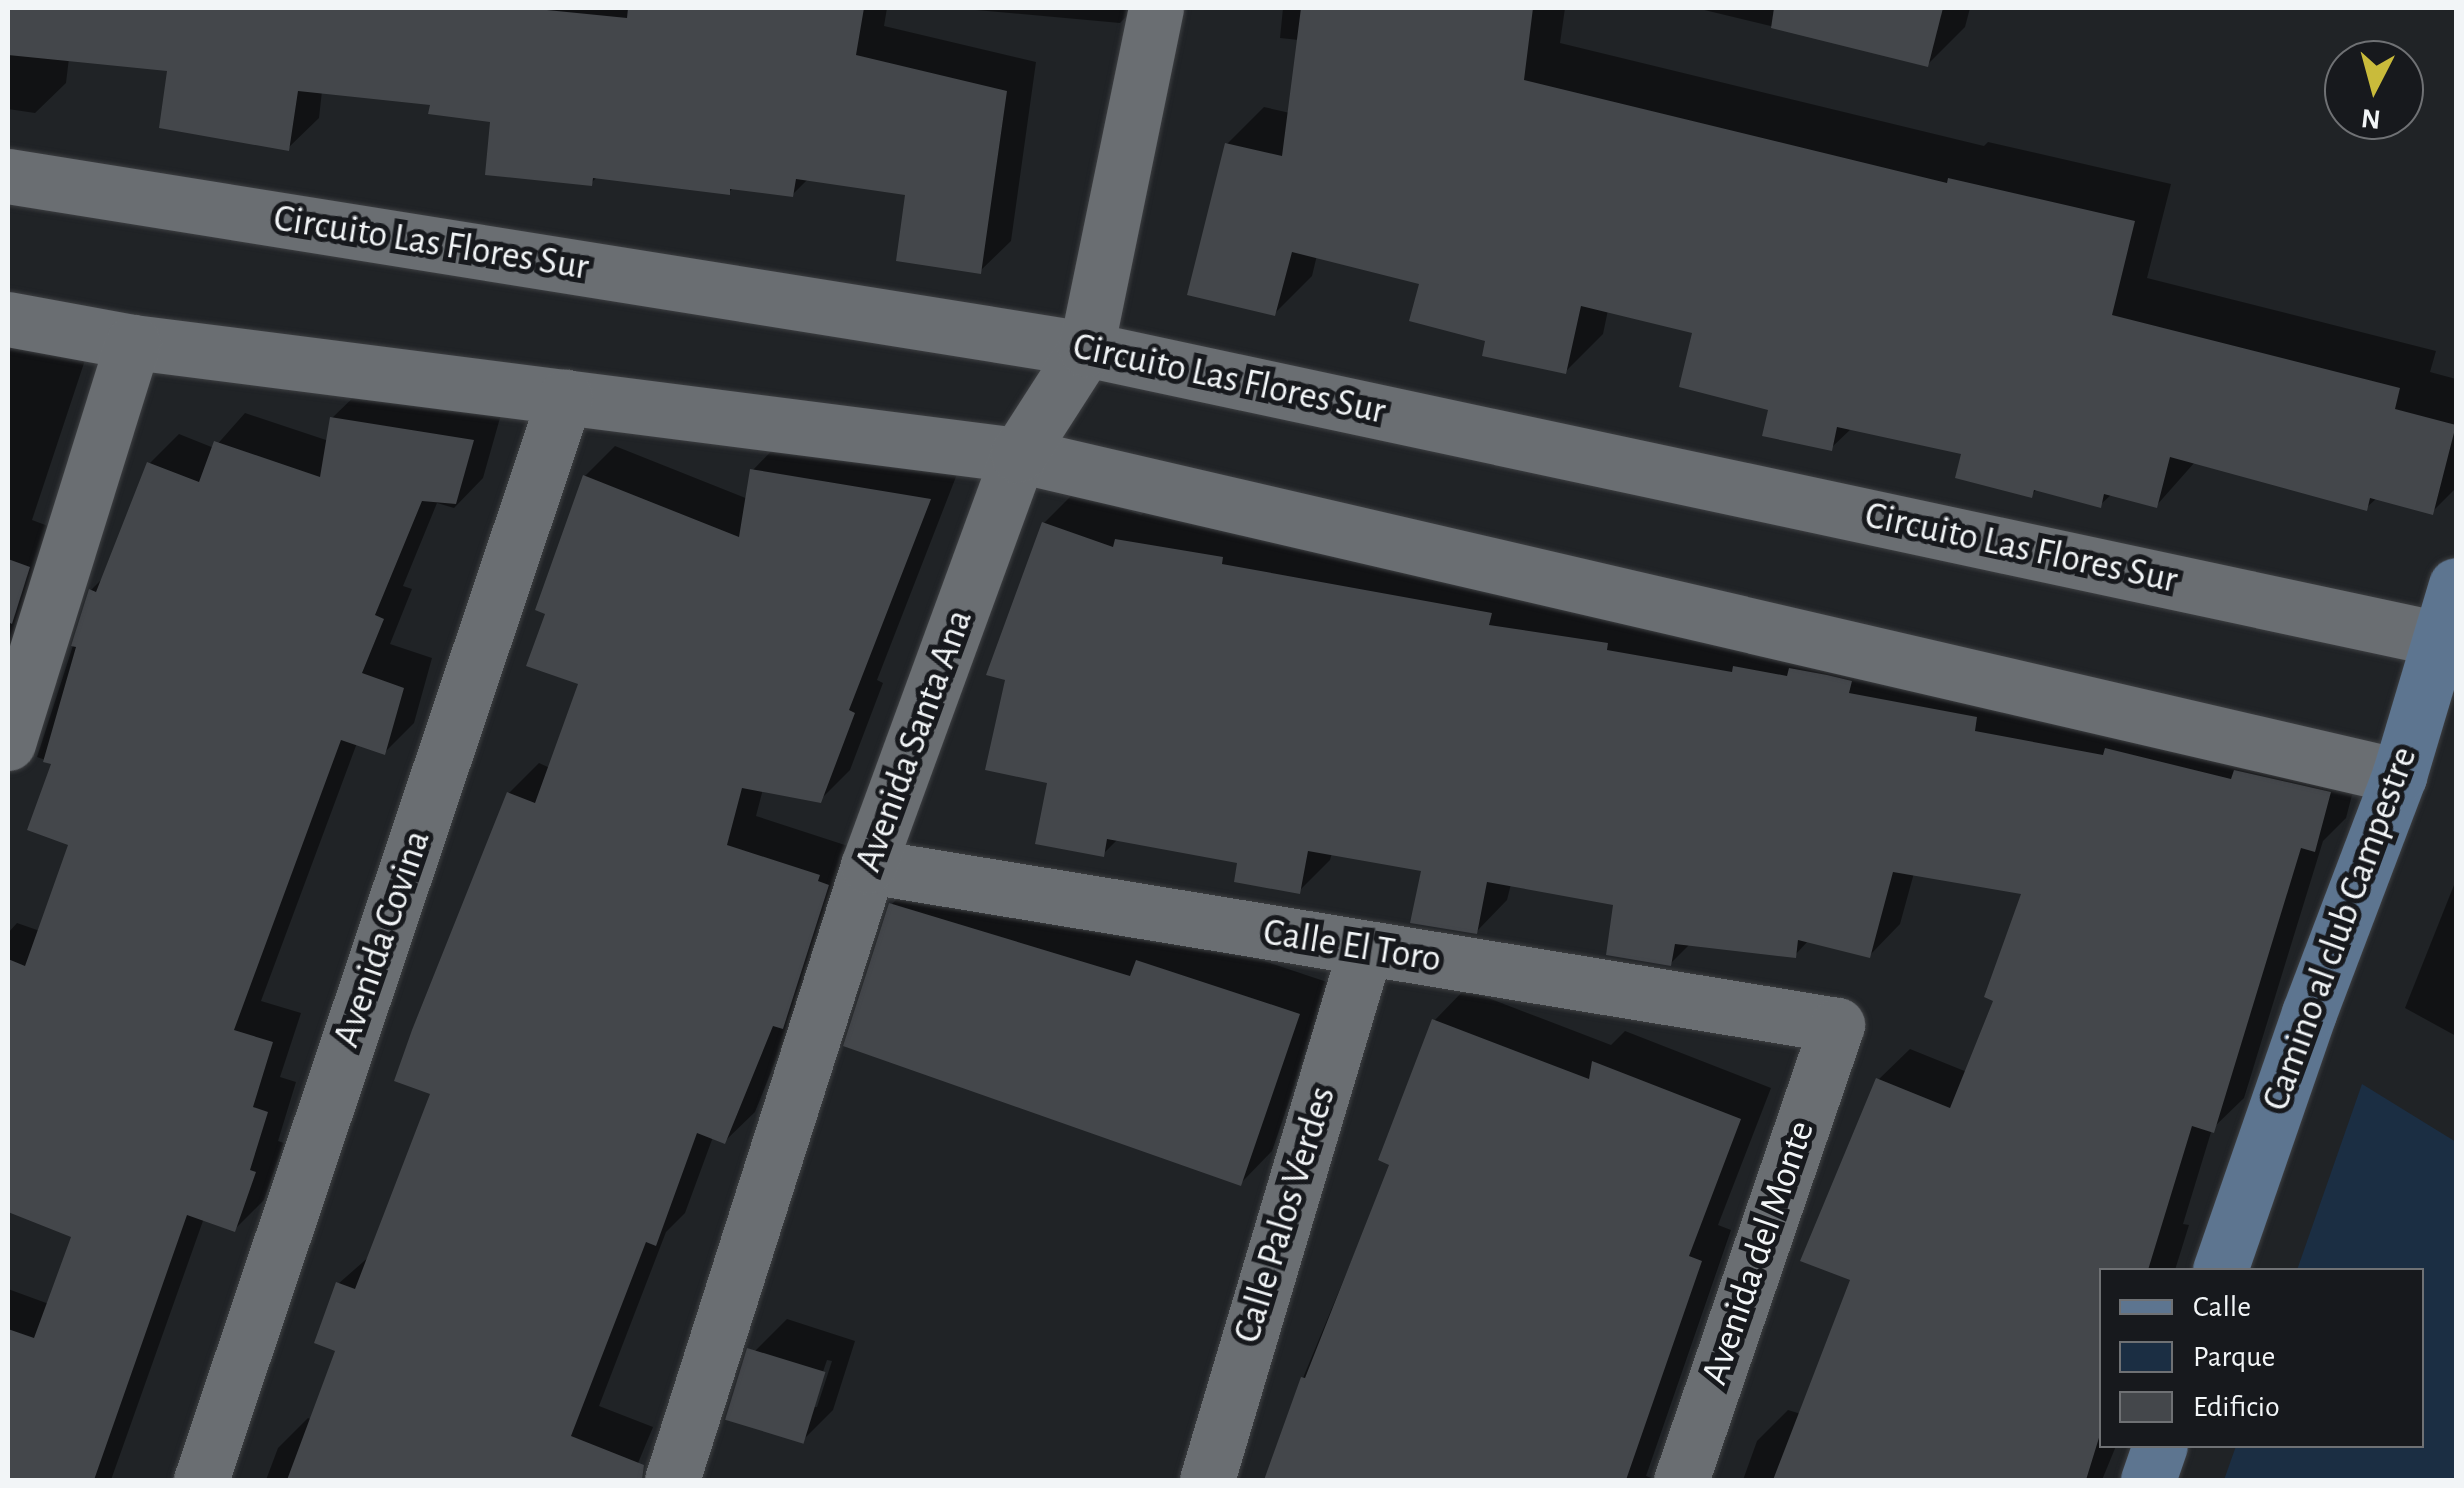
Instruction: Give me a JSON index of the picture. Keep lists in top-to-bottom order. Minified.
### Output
{"streets":{"main road":["Camino al club Campestre"],"street":["Circuito Las Flores Sur","Avenida Santa Ana","Avenida Covina","Calle El Toro","Calle Palos Verdes","Avenida del Monte"]},"crossings":[["Circuito Las Flores Sur","Avenida Santa Ana"],["Circuito Las Flores Sur","Camino al club Campestre"],["Avenida Santa Ana","Calle El Toro"],["Calle El Toro","Calle Palos Verdes"],["Calle El Toro","Avenida del Monte"]],"legend":["Calle","Parque","Edificio"],"north":"bottom"}
